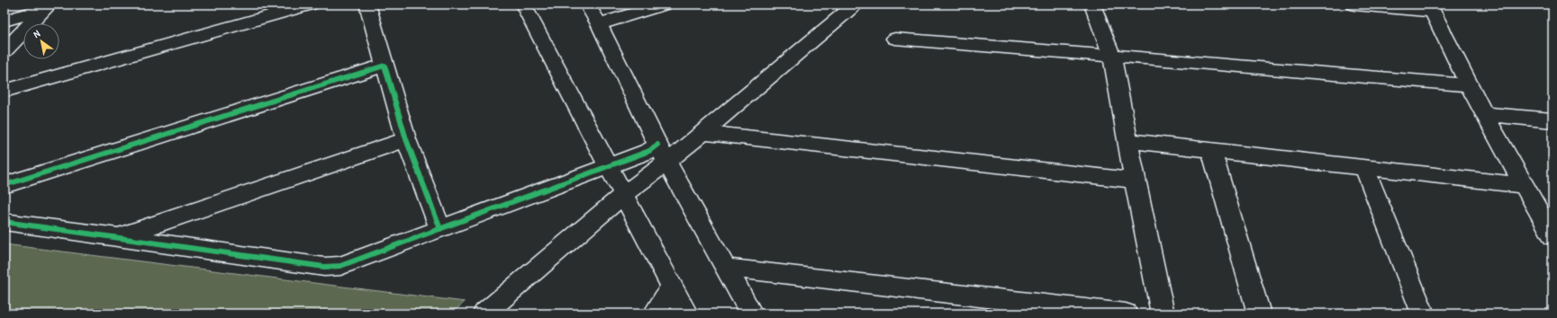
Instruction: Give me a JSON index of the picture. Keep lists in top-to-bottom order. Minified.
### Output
{"north":"top left"}
